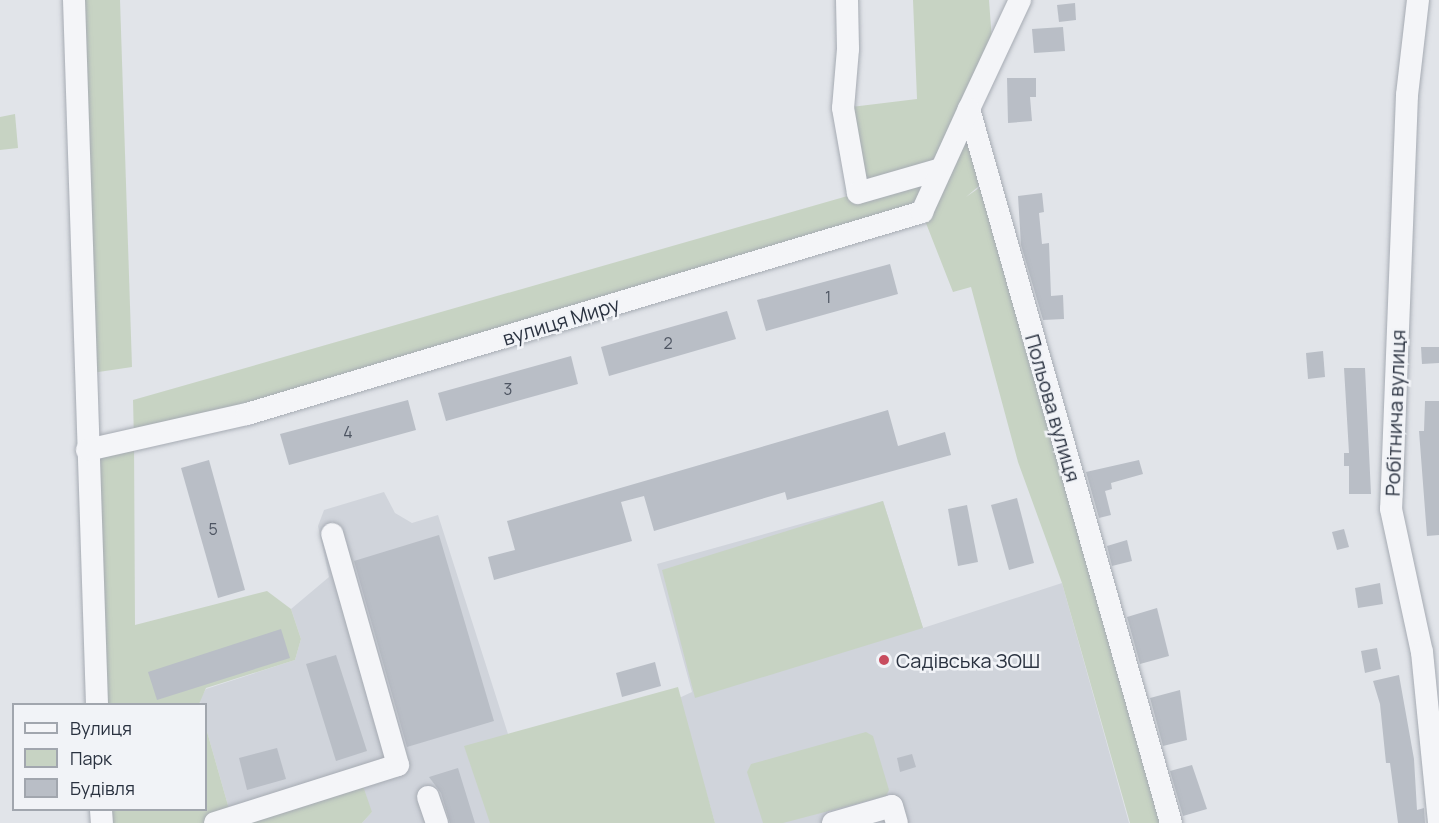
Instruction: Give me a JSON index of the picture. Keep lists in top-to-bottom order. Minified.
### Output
{"streets":{"street":["вулиця Миру","Польова вулиця","Робітнича вулиця"]},"crossings":[["вулиця Миру","Польова вулиця"]],"places":["Садівська ЗОШ"],"house_numbers":["1","2","3","4","5"],"legend":["Вулиця","Парк","Будівля"]}
